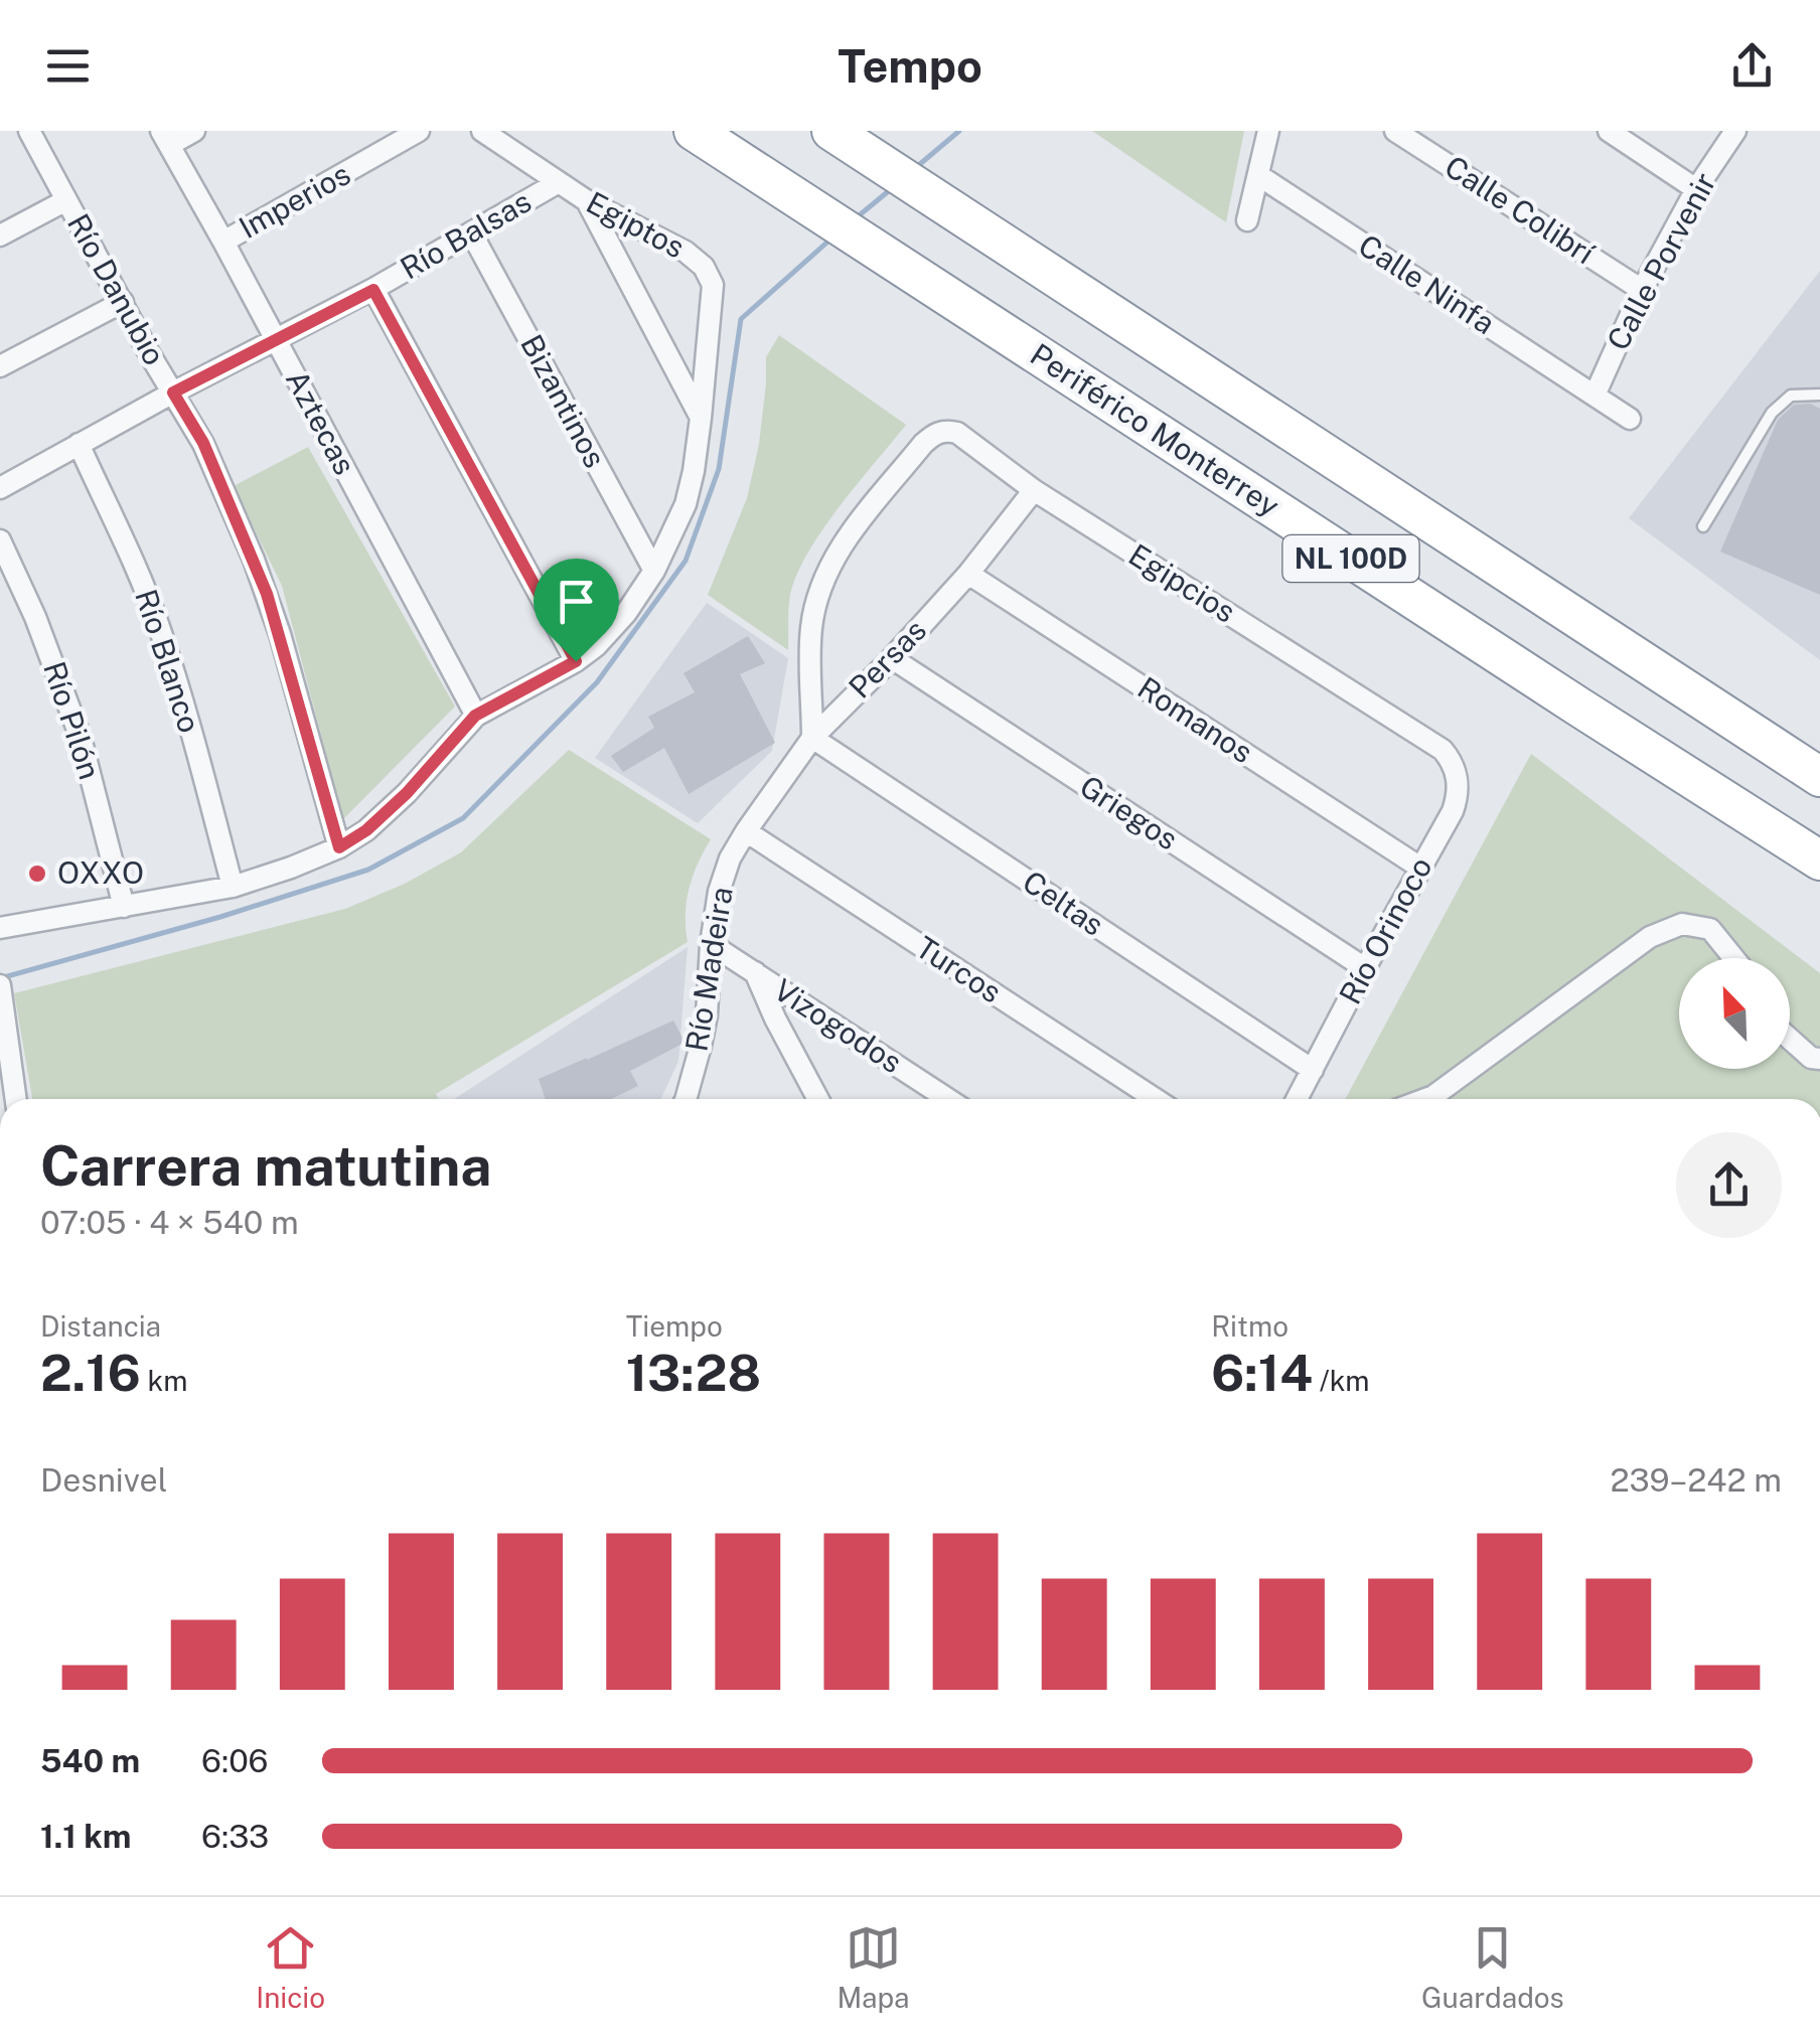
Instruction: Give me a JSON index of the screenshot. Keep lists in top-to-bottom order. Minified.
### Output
{"streets":{"highway":["Periférico Monterrey","NL 100D"],"street":["Imperios","Calle Colibrí","Egiptos","Río Balsas","Calle Porvenir","Calle Ninfa","Río Danubio","Bizantinos","Aztecas","Egipcios","Persas","Río Blanco","Río Pilón","Romanos","Griegos","Celtas","Río Orinoco","Río Madeira","Turcos","Vizogodos"]},"crossings":[["Imperios","Aztecas"],["Calle Colibrí","Calle Porvenir"],["Egiptos","Río Balsas"],["Río Balsas","Río Danubio"],["Río Balsas","Bizantinos"],["Río Balsas","Aztecas"],["Río Balsas","Río Blanco"],["Calle Porvenir","Calle Ninfa"],["Egipcios","Persas"],["Egipcios","Celtas"],["Egipcios","Río Orinoco"],["Persas","Romanos"],["Persas","Griegos"],["Persas","Celtas"],["Persas","Río Madeira"],["Persas","Turcos"],["Romanos","Río Orinoco"],["Griegos","Río Orinoco"],["Celtas","Río Orinoco"],["Río Madeira","Turcos"],["Río Madeira","Vizogodos"]],"places":["OXXO"],"north":"top left","page":{"header":"Tempo","heading":["Carrera matutina","07:05 · 4 × 540 m"],"stats":[["Distancia","2.16 km"],["Tiempo","13:28"],["Ritmo","6:14 /km"]],"chart":["Desnivel","239–242 m"],"list":[{"name":"540 m","note":"6:06"},{"name":"1.1 km","note":"6:33"}],"tabs":["Inicio","Mapa","Guardados"]}}
